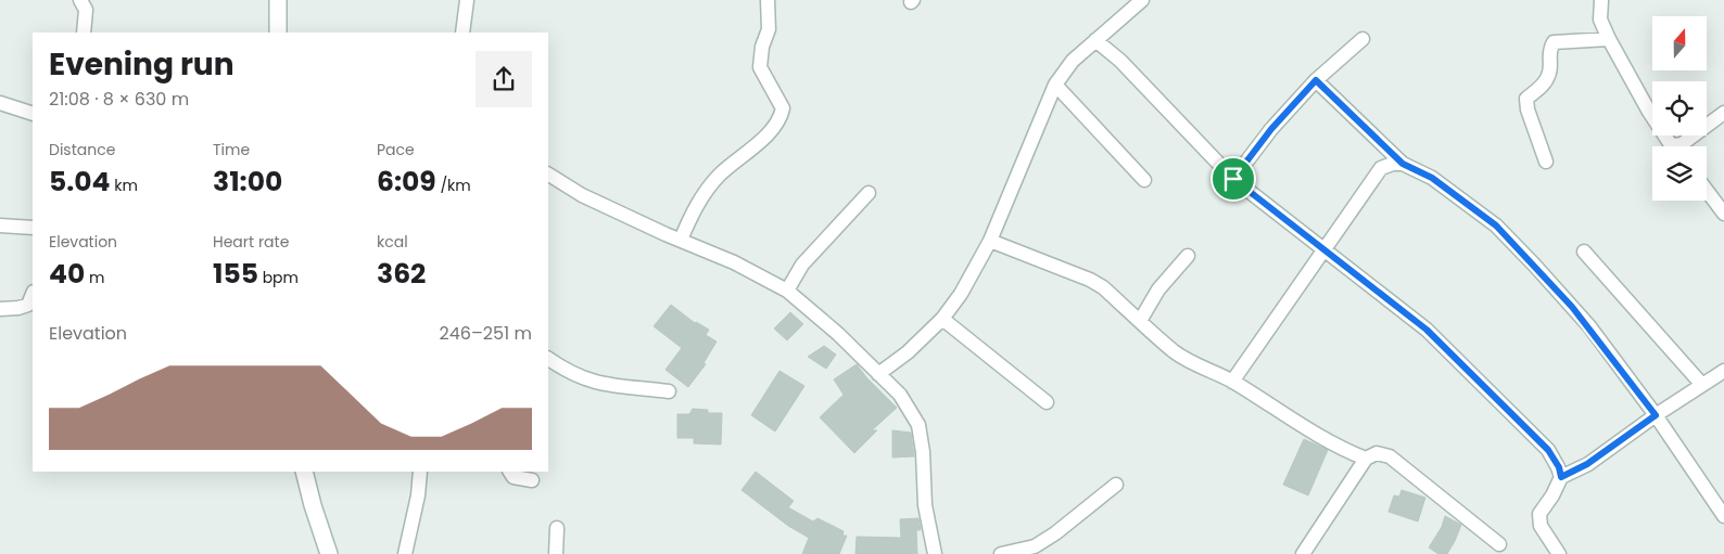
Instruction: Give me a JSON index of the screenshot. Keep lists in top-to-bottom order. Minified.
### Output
{"north":"top","page":{"heading":["Evening run","21:08 · 8 × 630 m"],"stats":[["Distance","5.04 km"],["Time","31:00"],["Pace","6:09 /km"],["Elevation","40 m"],["Heart rate","155 bpm"],["kcal","362"]],"chart":["Elevation","246–251 m"]}}
